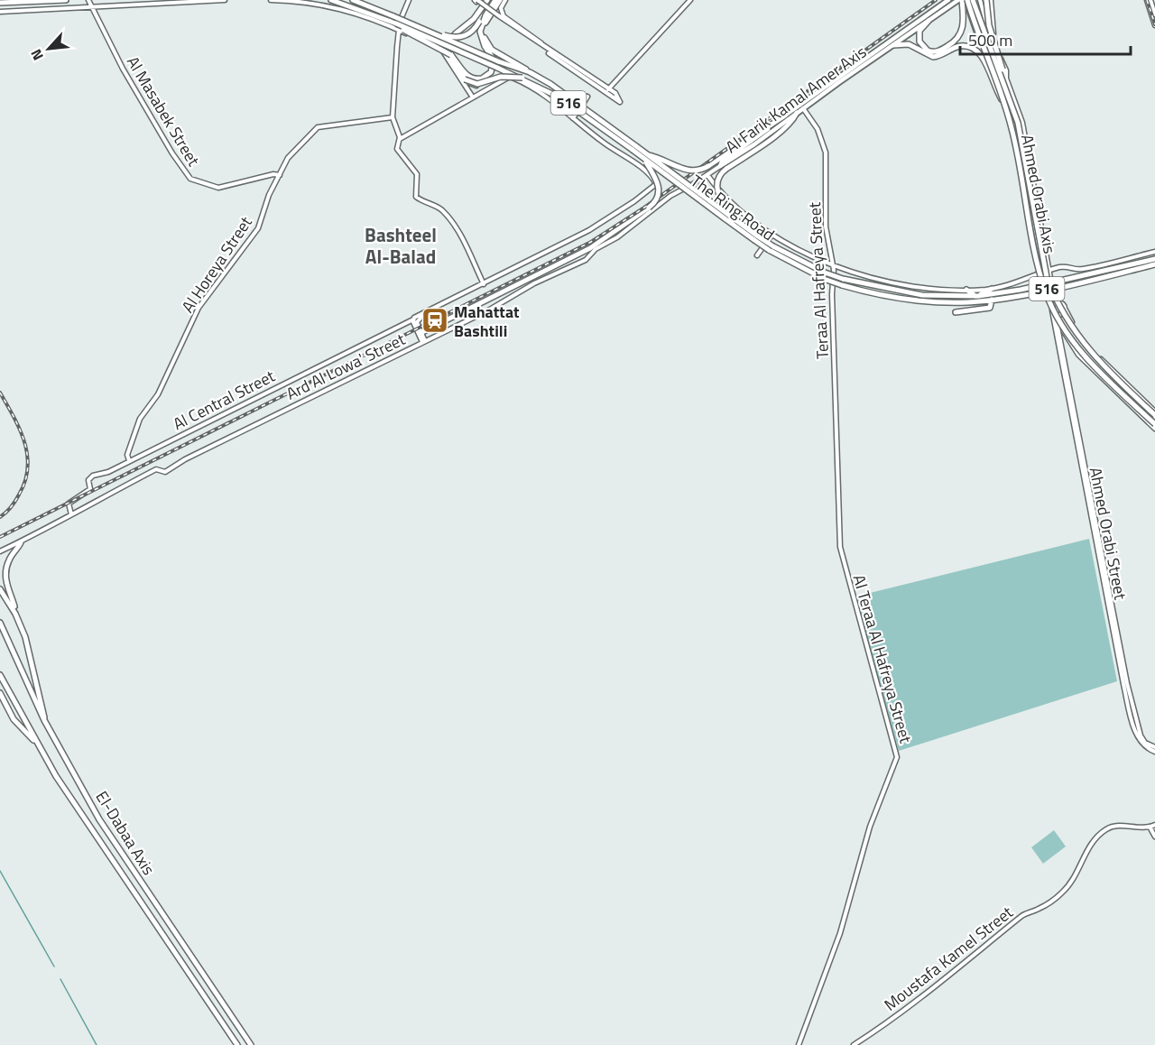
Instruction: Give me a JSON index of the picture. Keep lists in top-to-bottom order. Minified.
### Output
{"streets":{"highway":["516","Ahmed Orabi Axis","The Ring Road","El-Dabaa Axis"],"main road":["Al Farik Kamal Amer Axis"],"street":["Al Masabek Street","Al Horeya Street","Teraa Al Hafreya Street","Ard Al Lowa' Street","Al Central Street","Ahmed Orabi Street","Al Teraa Al Hafreya Street","Moustafa Kamel Street"]},"crossings":[["Al Farik Kamal Amer Axis","Teraa Al Hafreya Street"],["Al Farik Kamal Amer Axis","Ard Al Lowa' Street"],["Al Masabek Street","Al Horeya Street"],["Al Horeya Street","Al Central Street"],["Teraa Al Hafreya Street","Al Teraa Al Hafreya Street"],["Ard Al Lowa' Street","Al Central Street"]],"districts":["Bashteel Al-Balad"],"places":{"station":["Mahattat Bashtili"]},"scale_bar":"500 m","north":"bottom left"}
